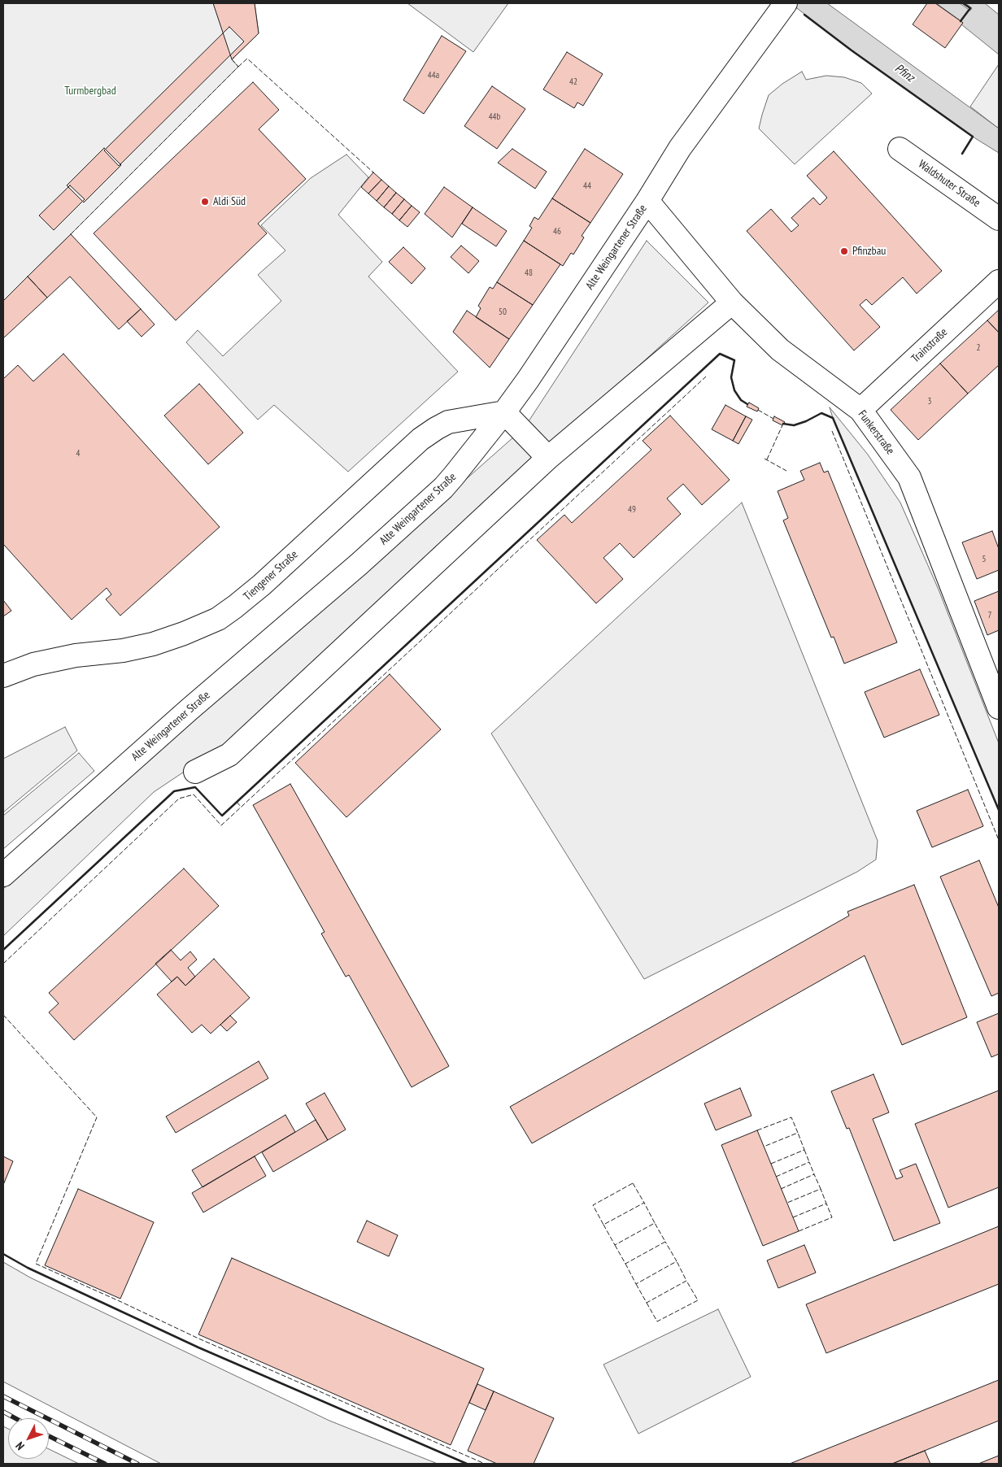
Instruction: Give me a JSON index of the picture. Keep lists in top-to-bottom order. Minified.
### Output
{"streets":{"street":["Waldshuter Straße","Alte Weingartener Straße","Trainstraße","Funkerstraße","Tiengener Straße"]},"crossings":[["Alte Weingartener Straße","Funkerstraße"],["Alte Weingartener Straße","Tiengener Straße"],["Trainstraße","Funkerstraße"]],"water":["Pfinz"],"parks":["Turmbergbad"],"places":["Aldi Süd","Pfinzbau"],"house_numbers":["44a","42","44b","44","46","48","50","2","3","4","49","5","7"],"north":"bottom left"}
